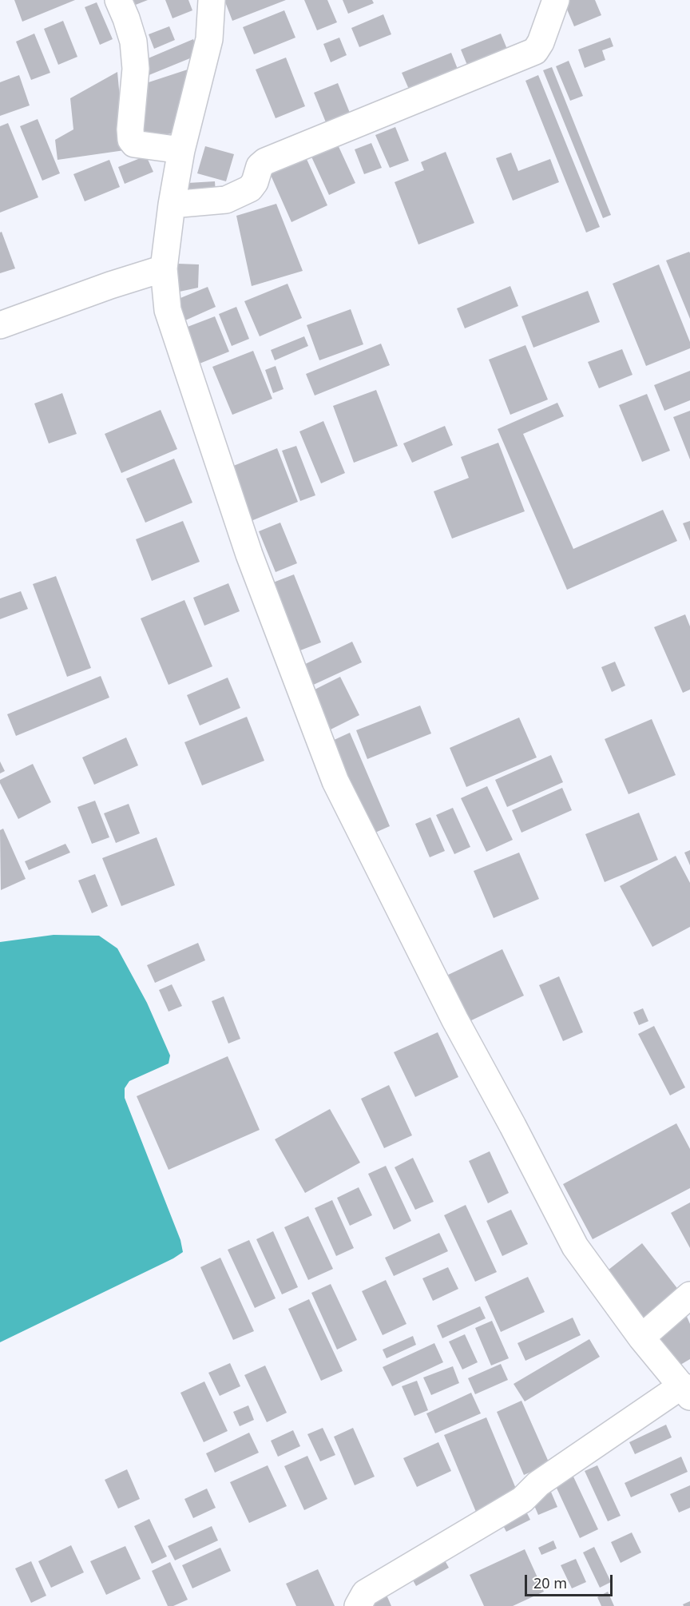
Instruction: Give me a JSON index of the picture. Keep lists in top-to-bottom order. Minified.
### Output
{"scale_bar":"20 m"}
